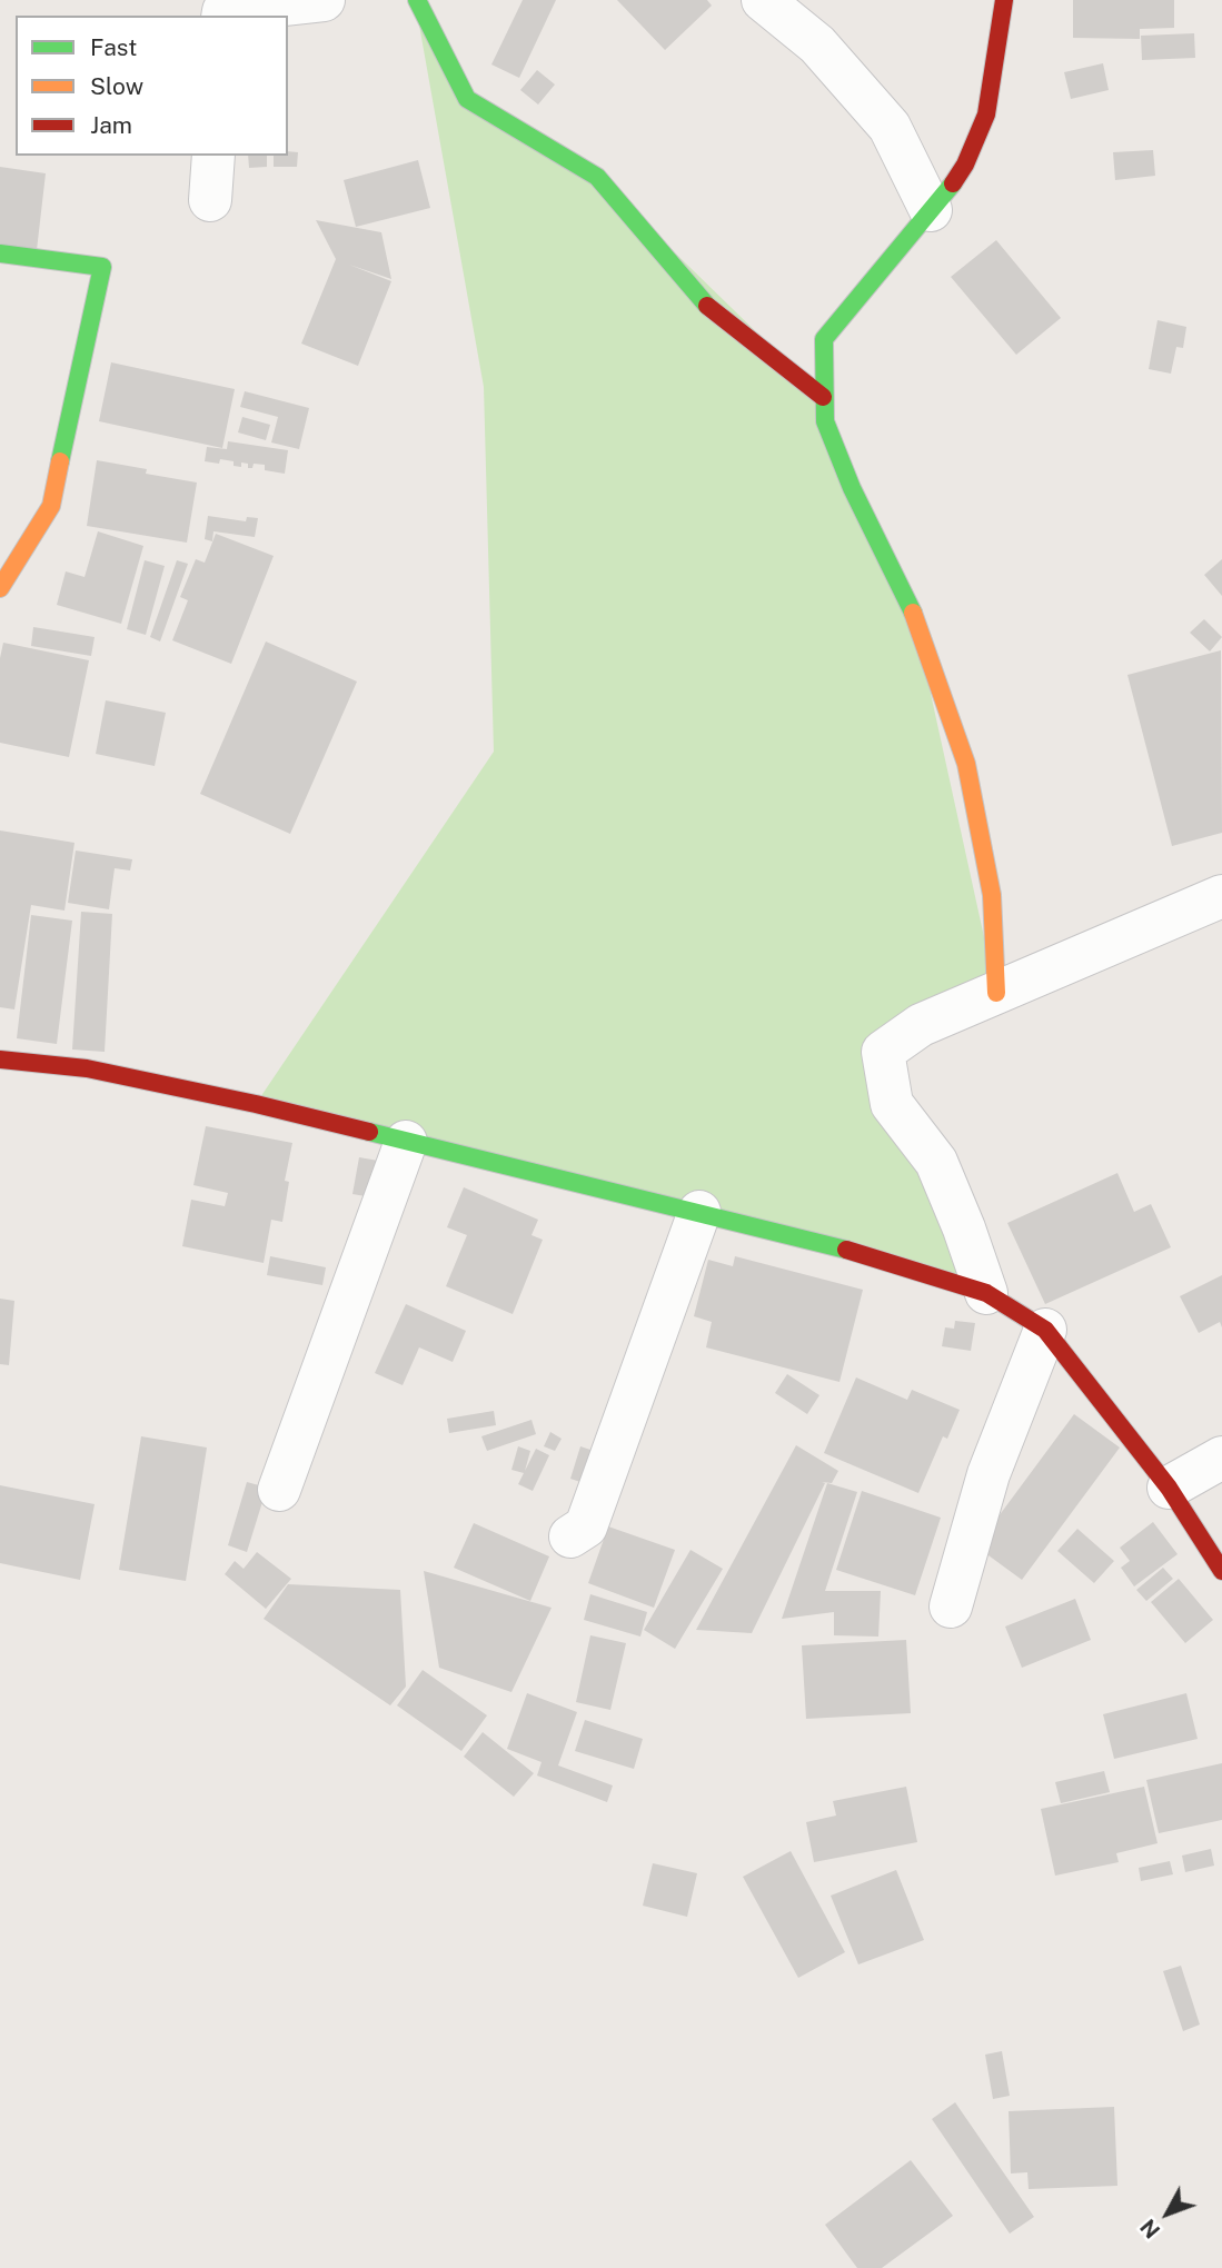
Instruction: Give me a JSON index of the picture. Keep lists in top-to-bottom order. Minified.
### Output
{"legend":["Fast","Slow","Jam"],"north":"bottom left"}
